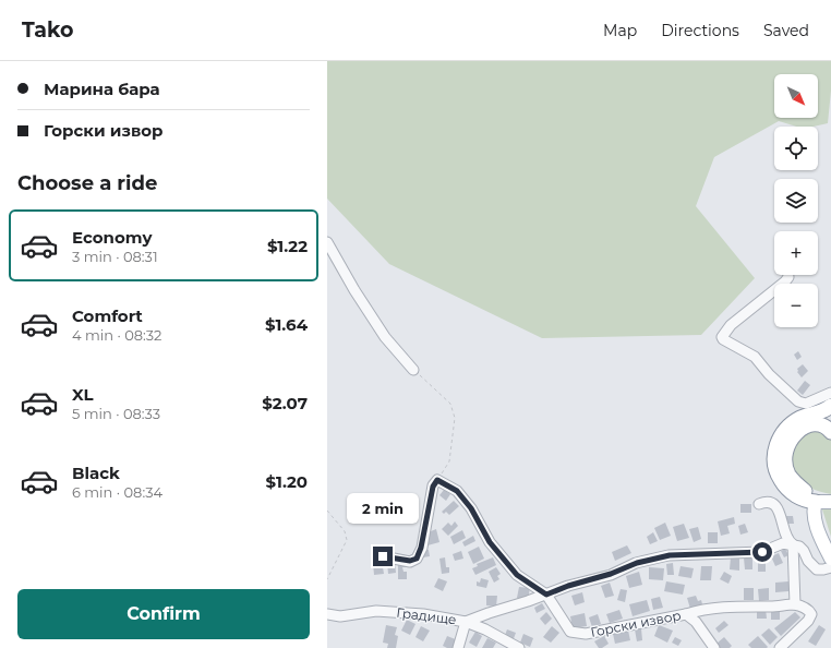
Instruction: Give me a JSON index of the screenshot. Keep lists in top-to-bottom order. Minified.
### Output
{"streets":{"street":["Градище","Горски извор"]},"north":"bottom right","page":{"header":"Tako","nav":["Map","Directions","Saved"],"banner":["Марина бара","Горски извор"],"map_buttons":["+","−"],"heading":"Choose a ride","list":[{"name":"Economy","note":"3 min · 08:31","value":"$1.22"},{"name":"Comfort","note":"4 min · 08:32","value":"$1.64"},{"name":"XL","note":"5 min · 08:33","value":"$2.07"},{"name":"Black","note":"6 min · 08:34","value":"$1.20"}],"bubble":"2 min","buttons":"Confirm"}}
